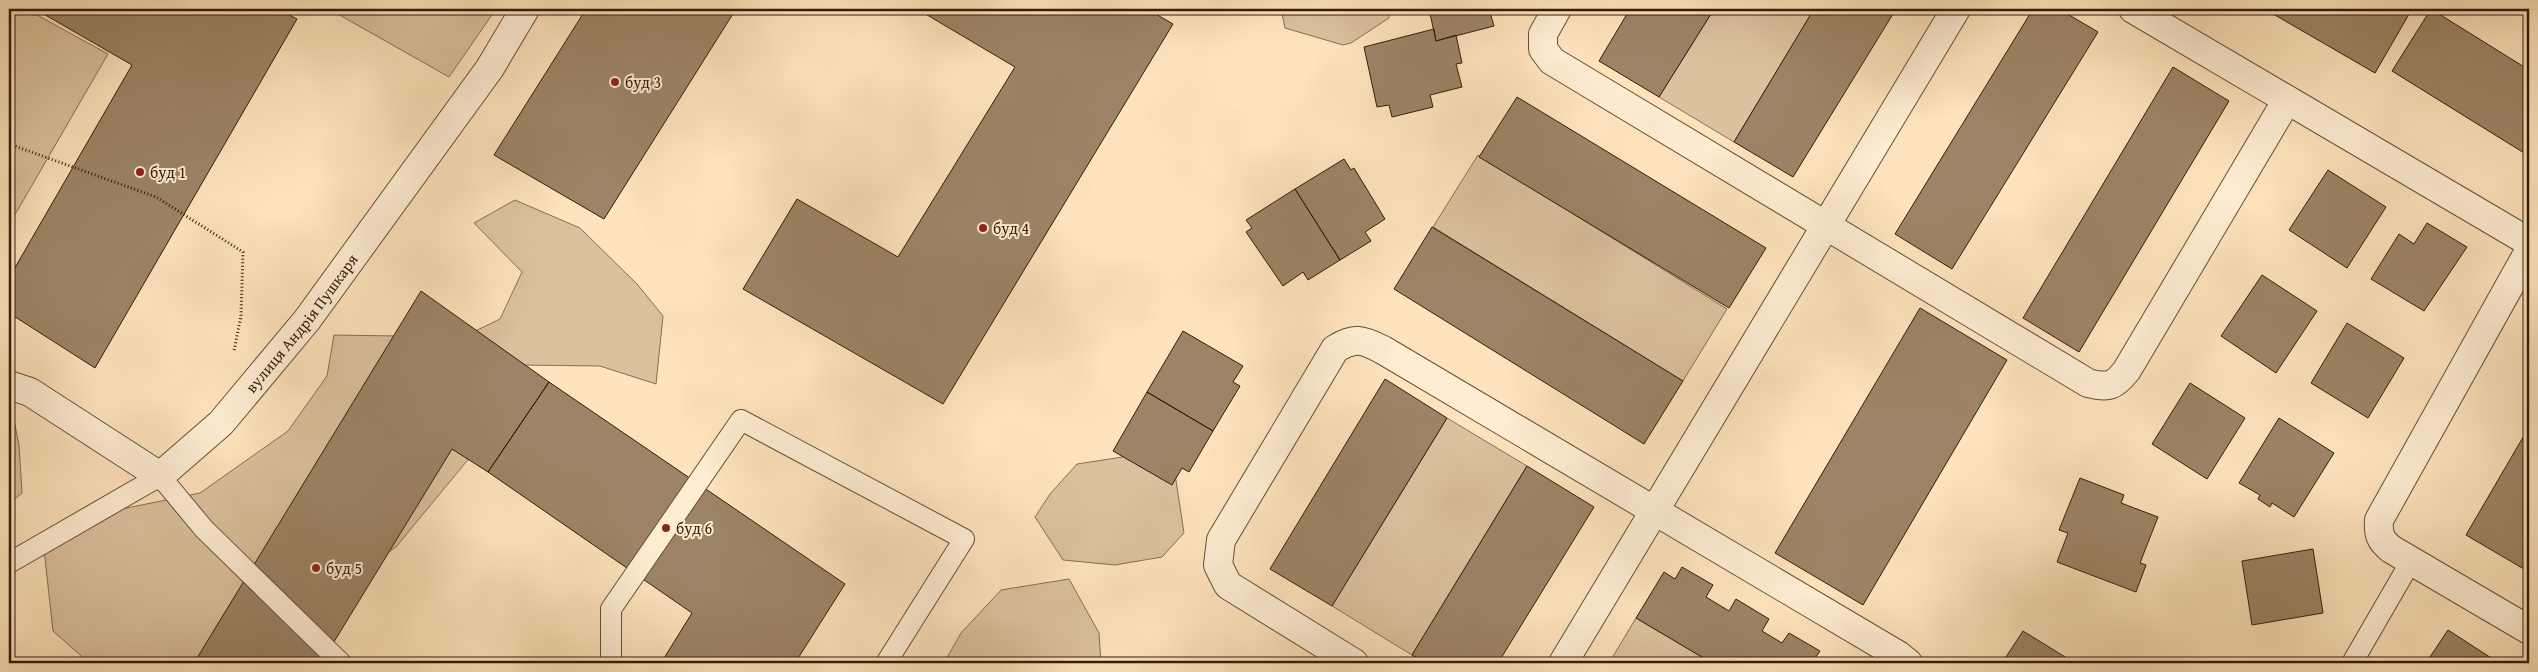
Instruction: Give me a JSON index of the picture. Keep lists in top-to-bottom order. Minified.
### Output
{"streets":{"street":["вулиця Андрія Пушкаря"]},"places":["буд 3","буд 1","буд 4","буд 6","буд 5"]}
